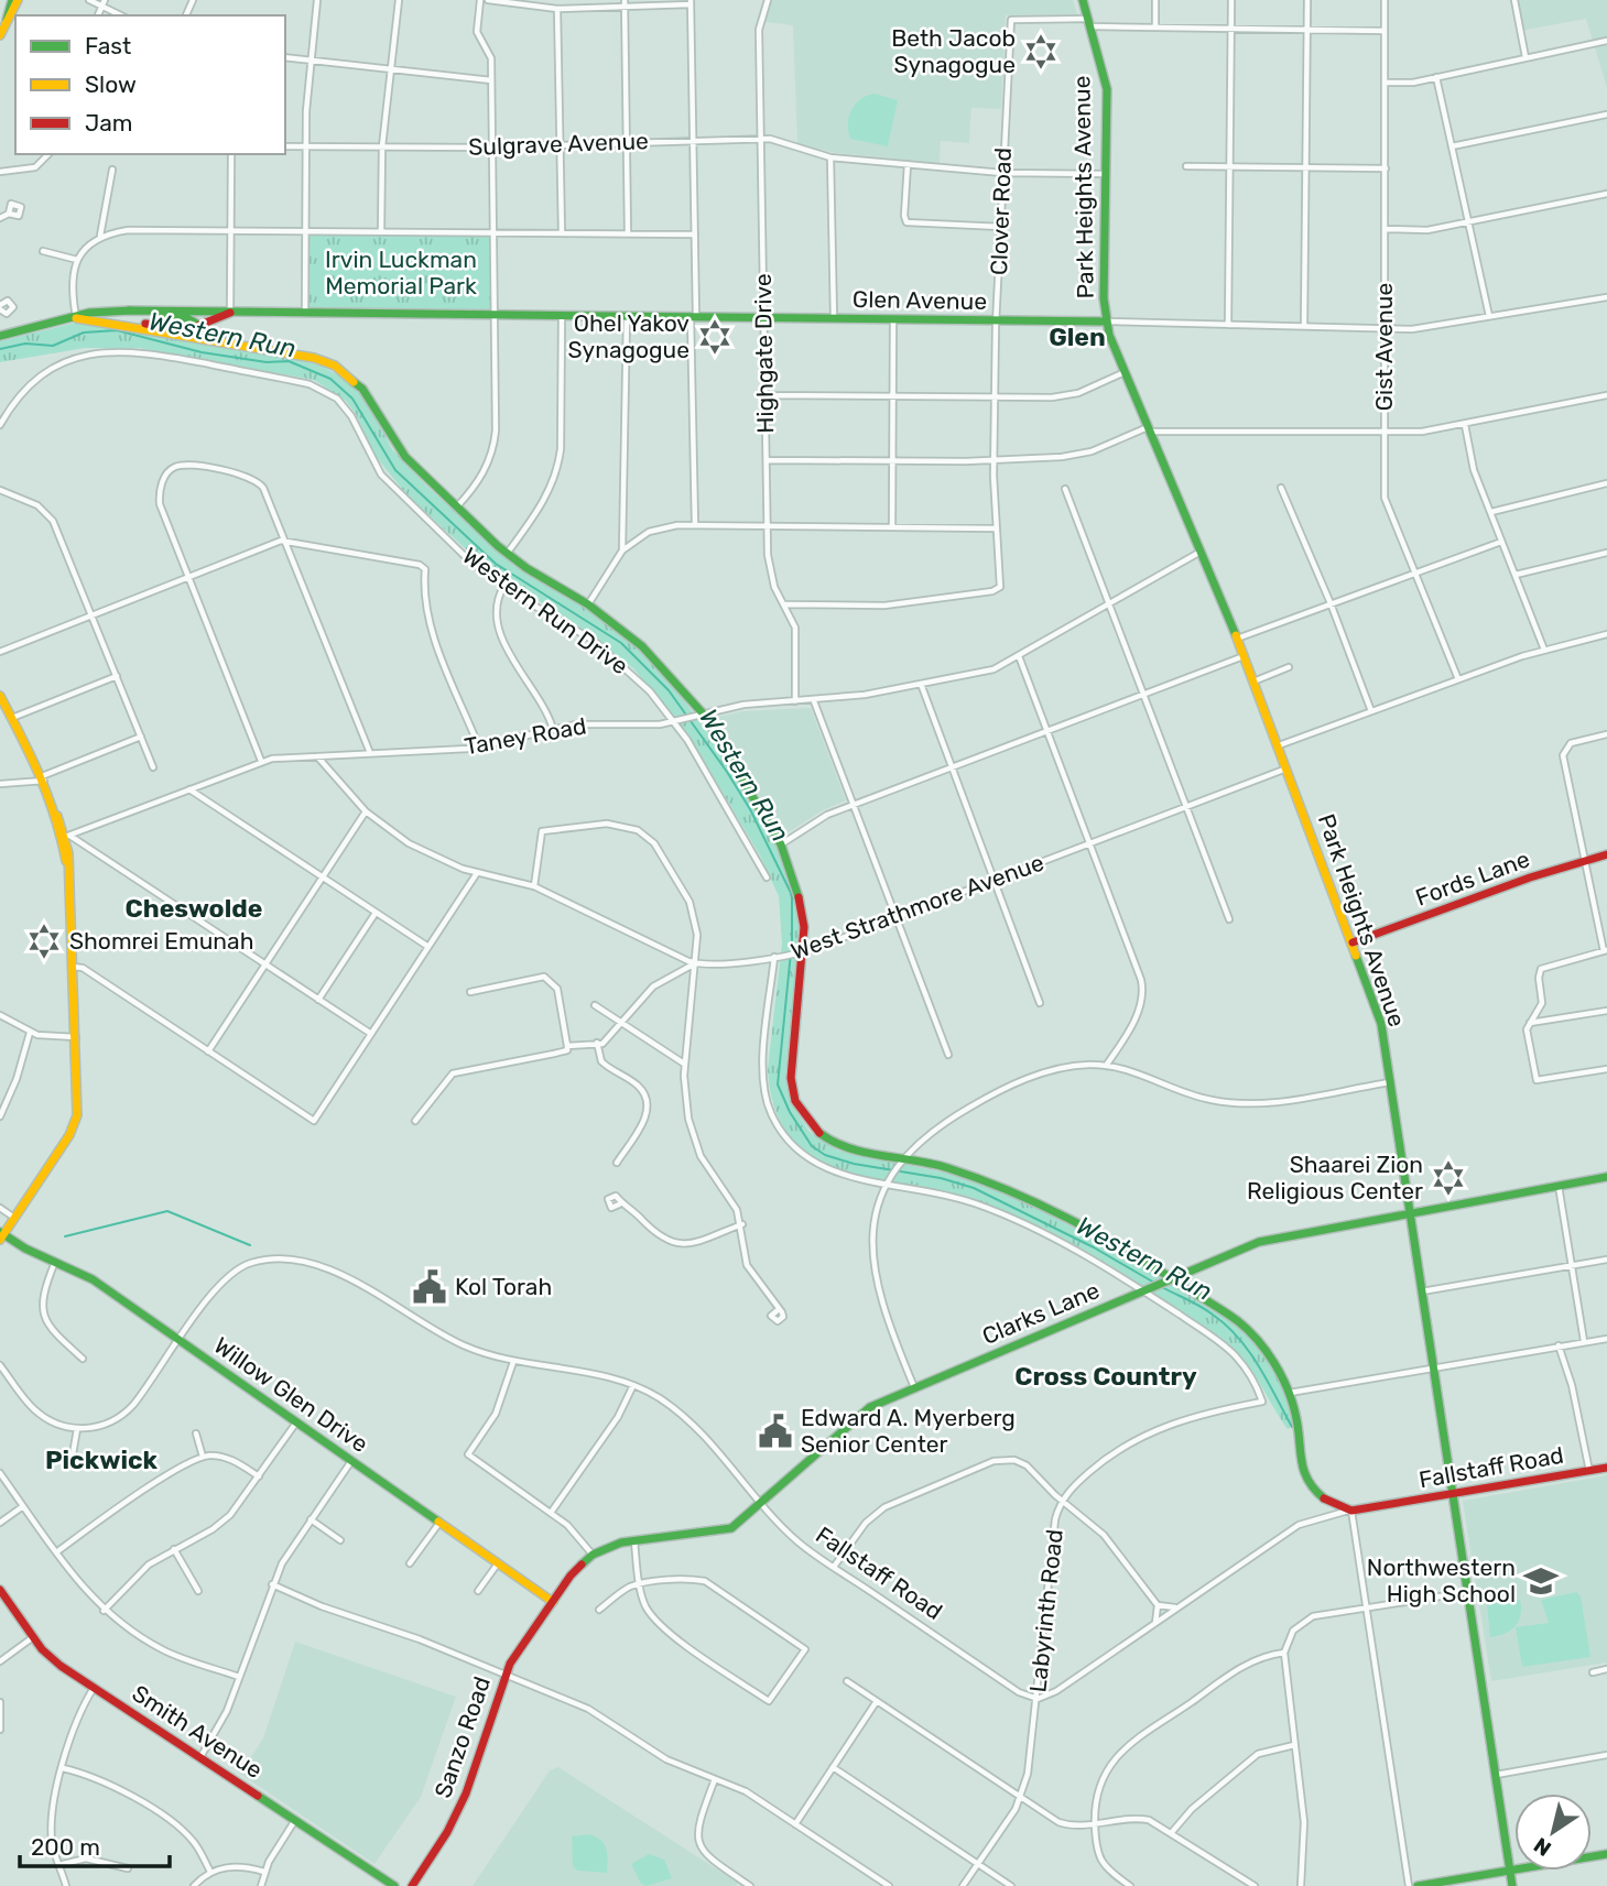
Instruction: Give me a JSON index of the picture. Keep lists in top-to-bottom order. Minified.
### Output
{"streets":{"main road":["Park Heights Avenue","Glen Avenue","Fords Lane","Clarks Lane","Willow Glen Drive","Fallstaff Road","Smith Avenue","Sanzo Road"],"street":["Sulgrave Avenue","Clover Road","Gist Avenue","Highgate Drive","Western Run Drive","Taney Road","West Strathmore Avenue","Labyrinth Road"]},"crossings":[["Sulgrave Avenue","Park Heights Avenue"],["Sulgrave Avenue","Clover Road"],["Sulgrave Avenue","Highgate Drive"],["Park Heights Avenue","Clover Road"],["Park Heights Avenue","Glen Avenue"],["Park Heights Avenue","Taney Road"],["Park Heights Avenue","Fords Lane"],["Park Heights Avenue","West Strathmore Avenue"],["Park Heights Avenue","Clarks Lane"],["Park Heights Avenue","Fallstaff Road"],["Clover Road","Glen Avenue"],["Clover Road","Highgate Drive"],["Glen Avenue","Gist Avenue"],["Glen Avenue","Highgate Drive"],["Highgate Drive","Taney Road"],["Western Run Drive","Taney Road"],["Clarks Lane","Willow Glen Drive"],["Clarks Lane","Fallstaff Road"],["Clarks Lane","Labyrinth Road"],["Clarks Lane","Sanzo Road"],["Willow Glen Drive","Fallstaff Road"],["Willow Glen Drive","Sanzo Road"],["Fallstaff Road","Labyrinth Road"]],"districts":["Glen","Cheswolde","Cross Country","Pickwick"],"water":["Western Run"],"parks":["Irvin Luckman Memorial Park"],"places":{"synagogue":["Beth Jacob Synagogue","Ohel Yakov Synagogue","Shomrei Emunah","Shaarei Zion Religious Center"],"public building":["Kol Torah","Edward A. Myerberg Senior Center"],"school or university":["Northwestern High School"]},"legend":["Fast","Slow","Jam"],"scale_bar":"200 m","north":"bottom left"}
